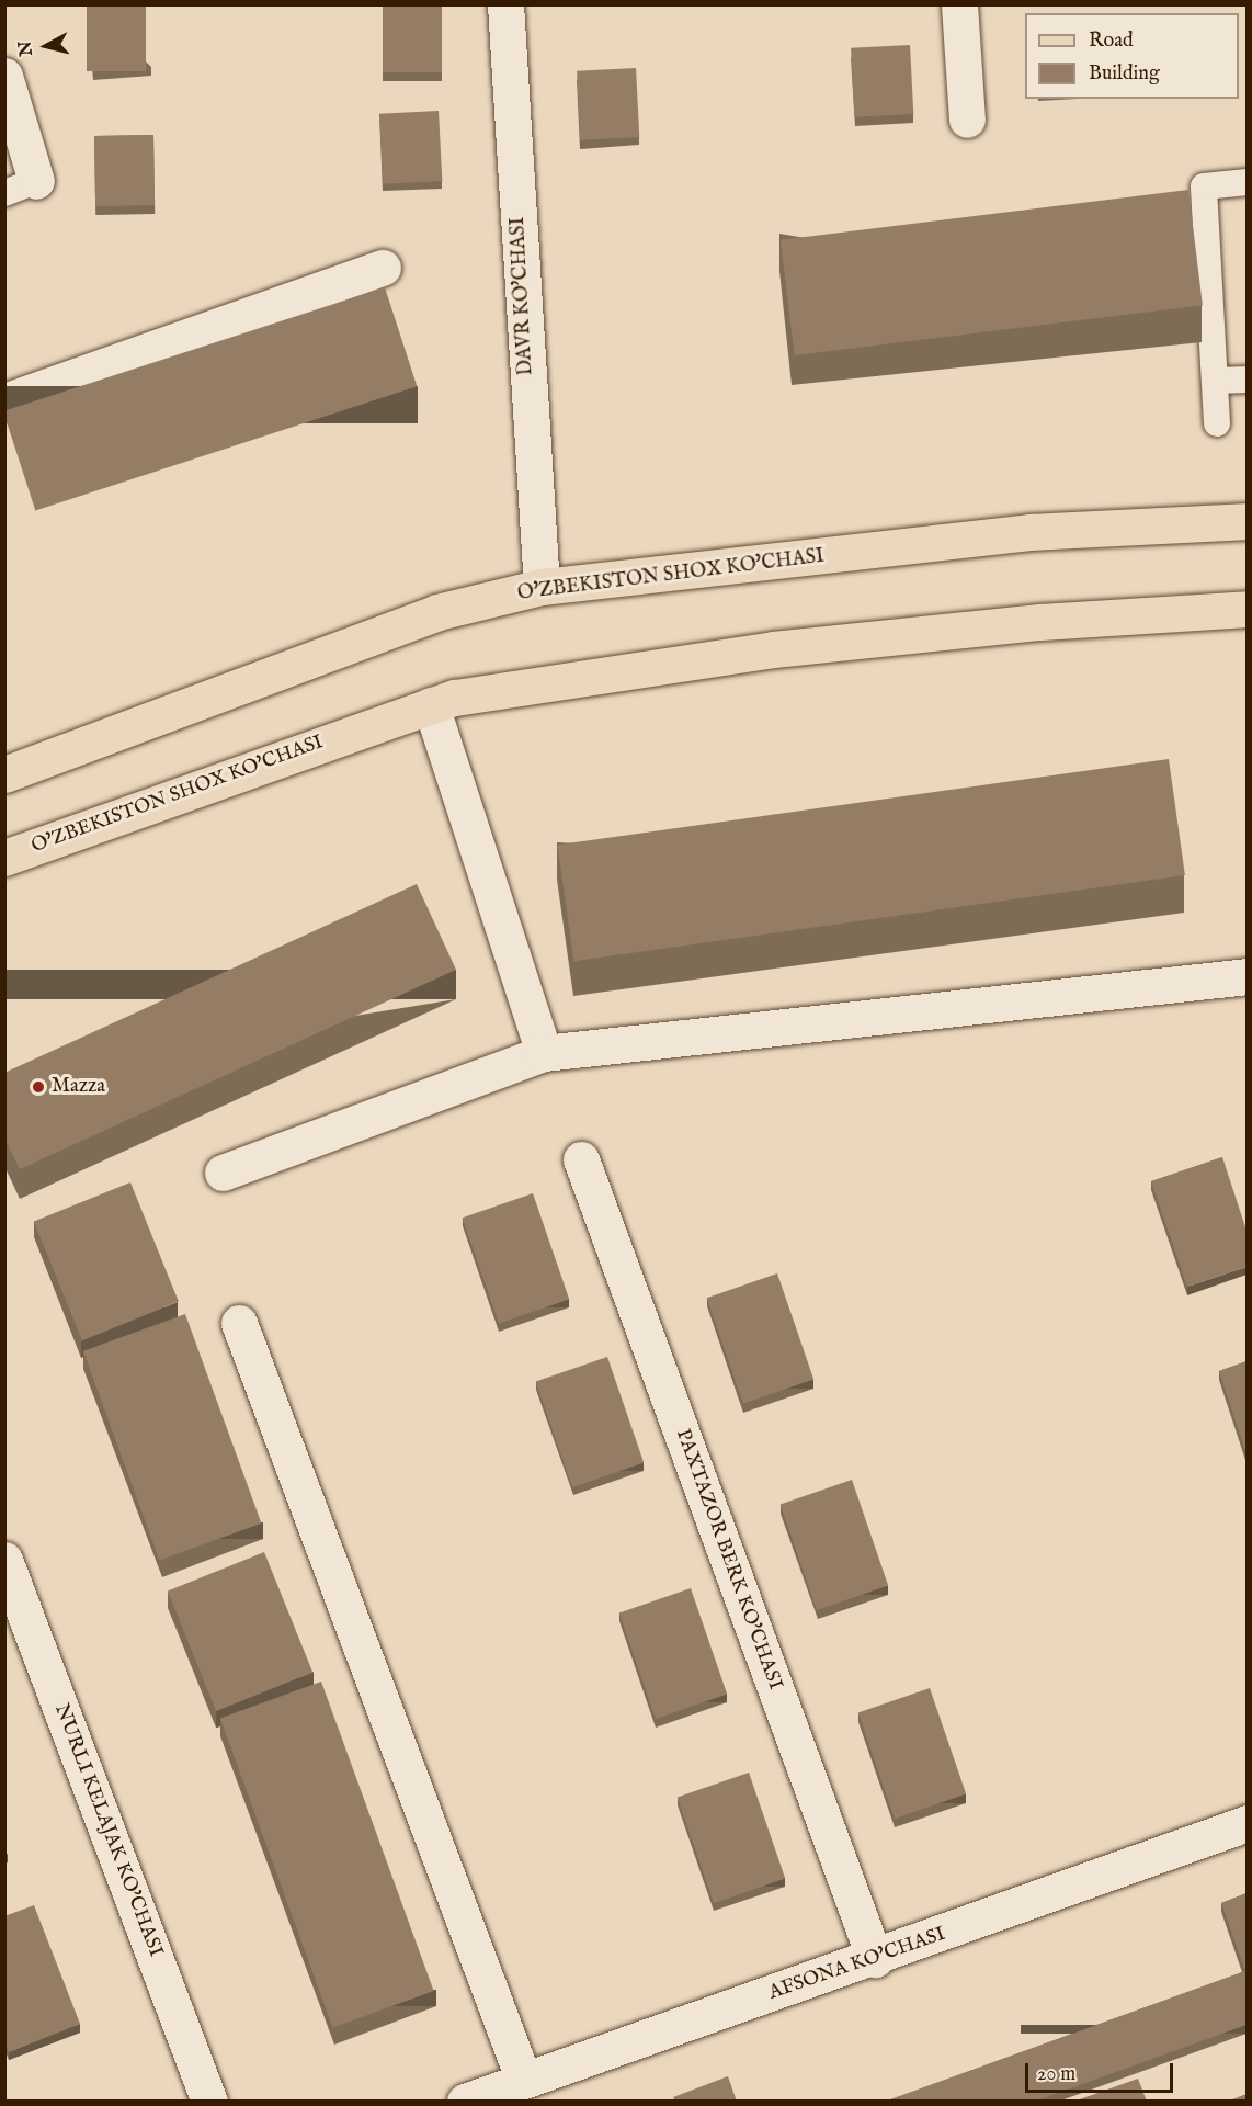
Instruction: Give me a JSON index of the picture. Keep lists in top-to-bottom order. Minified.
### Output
{"streets":{"main road":["O'ZBEKISTON SHOX KO'CHASI"],"street":["DAVR KO'CHASI","PAXTAZOR BERK KO'CHASI","NURLI KELAJAK KO'CHASI","AFSONA KO'CHASI"]},"crossings":[["DAVR KO'CHASI","O'ZBEKISTON SHOX KO'CHASI"],["PAXTAZOR BERK KO'CHASI","AFSONA KO'CHASI"]],"places":["Mazza"],"legend":["Road","Building"],"scale_bar":"20 m","north":"left"}
